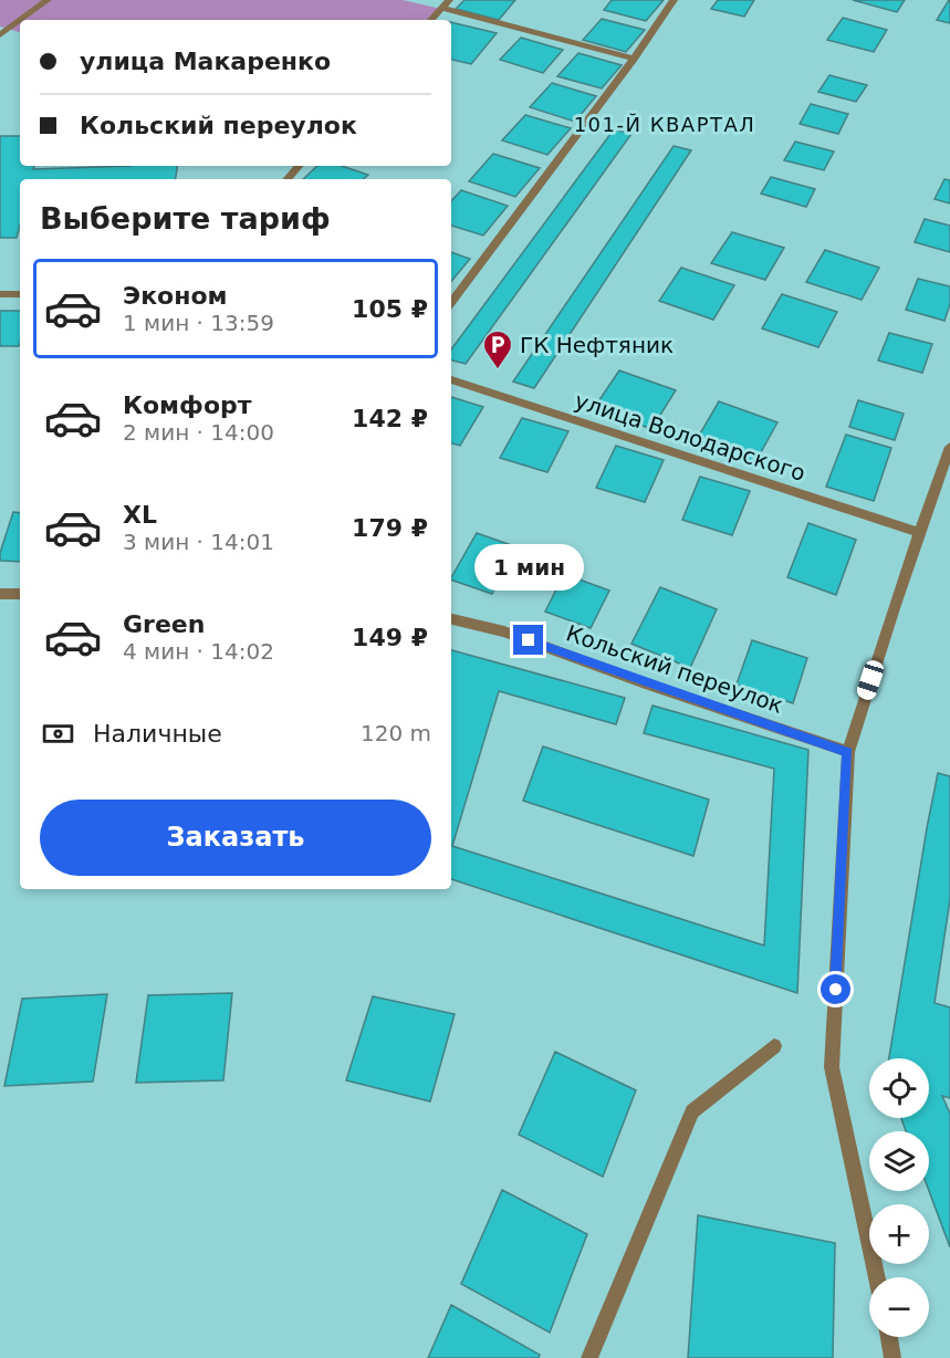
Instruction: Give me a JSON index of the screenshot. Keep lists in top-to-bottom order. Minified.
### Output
{"streets":{"street":["улица Володарского","Кольский переулок"]},"districts":["101-Й КВАРТАЛ"],"places":{"parking":["ГК Нефтяник"]},"page":{"banner":["улица Макаренко","Кольский переулок"],"heading":"Выберите тариф","list":[{"name":"Эконом","note":"1 мин · 13:59","value":"105 ₽"},{"name":"Комфорт","note":"2 мин · 14:00","value":"142 ₽"},{"name":"XL","note":"3 мин · 14:01","value":"179 ₽"},{"name":"Green","note":"4 мин · 14:02","value":"149 ₽"}],"bubble":"1 мин","pay":["Наличные","120 m"],"buttons":"Заказать","map_buttons":["+","−"]}}
